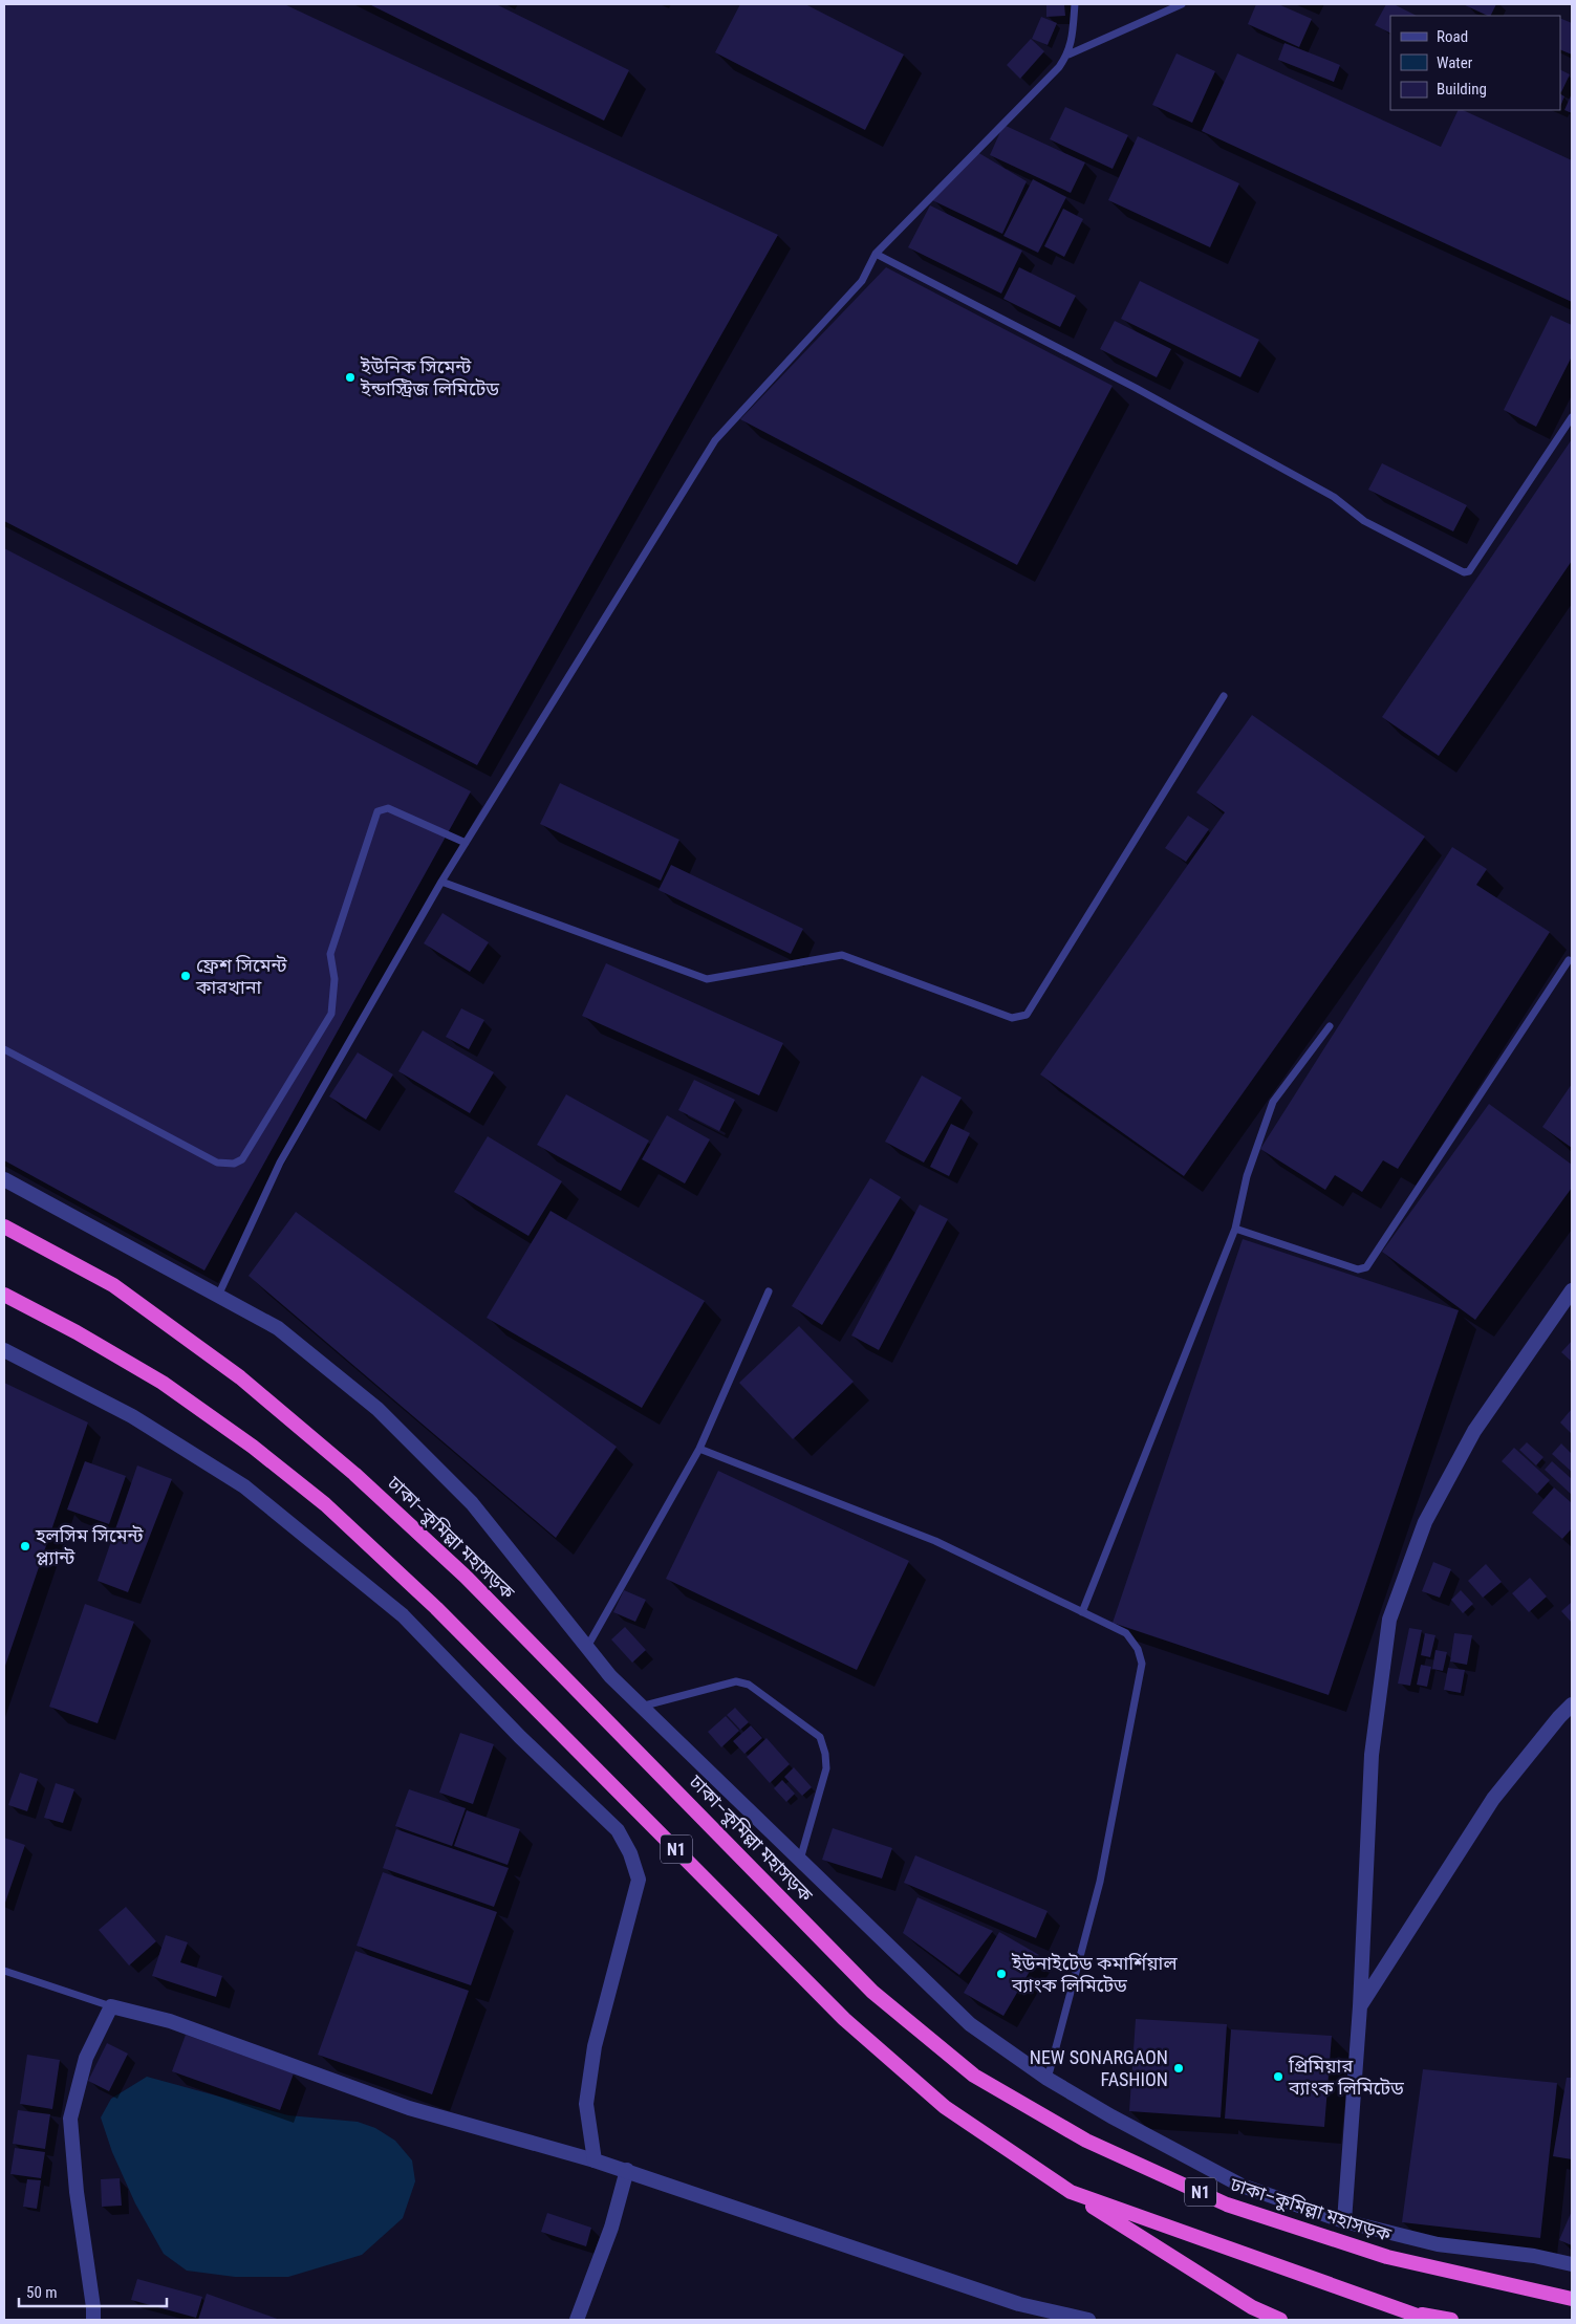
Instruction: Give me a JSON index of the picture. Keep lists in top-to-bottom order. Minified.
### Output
{"streets":{"highway":["ঢাকা–কুমিল্লা মহাসড়ক","N1"]},"places":["ইউনিক সিমেন্ট ইন্ডাস্ট্রিজ লিমিটেড","ফ্রেশ সিমেন্ট কারখানা","হলসিম সিমেন্ট প্ল্যান্ট","ইউনাইটেড কমার্শিয়াল ব্যাংক লিমিটেড","NEW SONARGAON FASHION","প্রিমিয়ার ব্যাংক লিমিটেড"],"legend":["Road","Water","Building"],"scale_bar":"50 m"}
